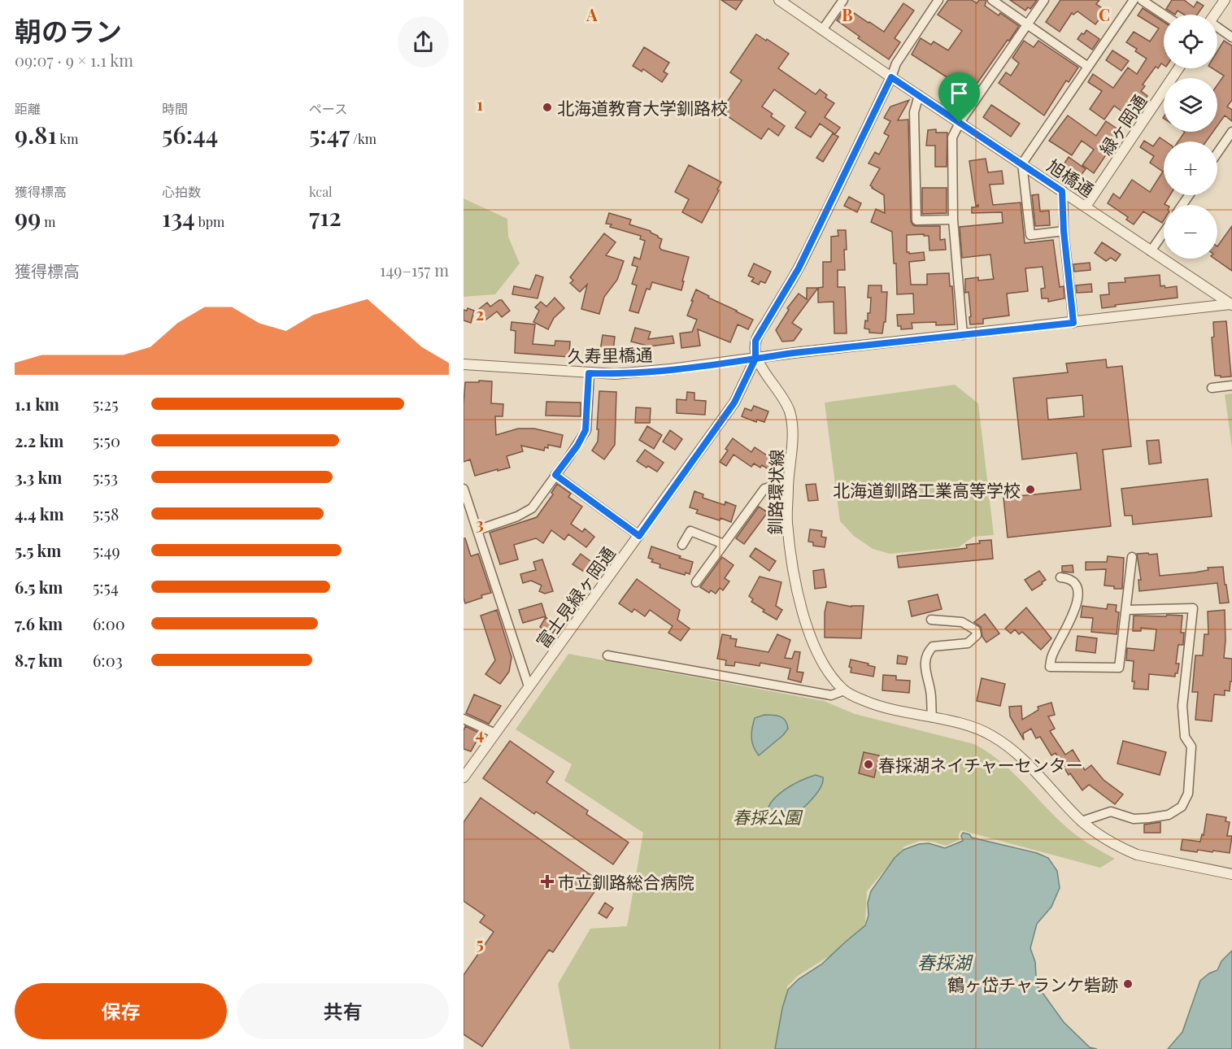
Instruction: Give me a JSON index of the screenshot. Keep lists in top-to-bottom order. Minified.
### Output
{"streets":{"street":["緑ヶ岡通","旭橋通","久寿里橋通","釧路環状線","富士見緑ヶ岡通"]},"crossings":[["緑ヶ岡通","旭橋通"],["旭橋通","久寿里橋通"],["久寿里橋通","釧路環状線"],["久寿里橋通","富士見緑ヶ岡通"],["釧路環状線","富士見緑ヶ岡通"]],"water":["春採湖"],"parks":["春採公園"],"places":{"other":["北海道教育大学釧路校","北海道釧路工業高等学校","春採湖ネイチャーセンター","鶴ヶ岱チャランケ砦跡"],"health":["市立釧路総合病院"]},"page":{"heading":["朝のラン","09:07 · 9 × 1.1 km"],"map_buttons":["+","−"],"stats":[["距離","9.81 km"],["時間","56:44"],["ペース","5:47 /km"],["獲得標高","99 m"],["心拍数","134 bpm"],["kcal","712"]],"chart":["獲得標高","149–157 m"],"list":[{"name":"1.1 km","note":"5:25"},{"name":"2.2 km","note":"5:50"},{"name":"3.3 km","note":"5:53"},{"name":"4.4 km","note":"5:58"},{"name":"5.5 km","note":"5:49"},{"name":"6.5 km","note":"5:54"},{"name":"7.6 km","note":"6:00"},{"name":"8.7 km","note":"6:03"}],"buttons":["保存","共有"]},"grid":{"columns":["A","B","C"],"rows":["1","2","3","4","5"]}}
